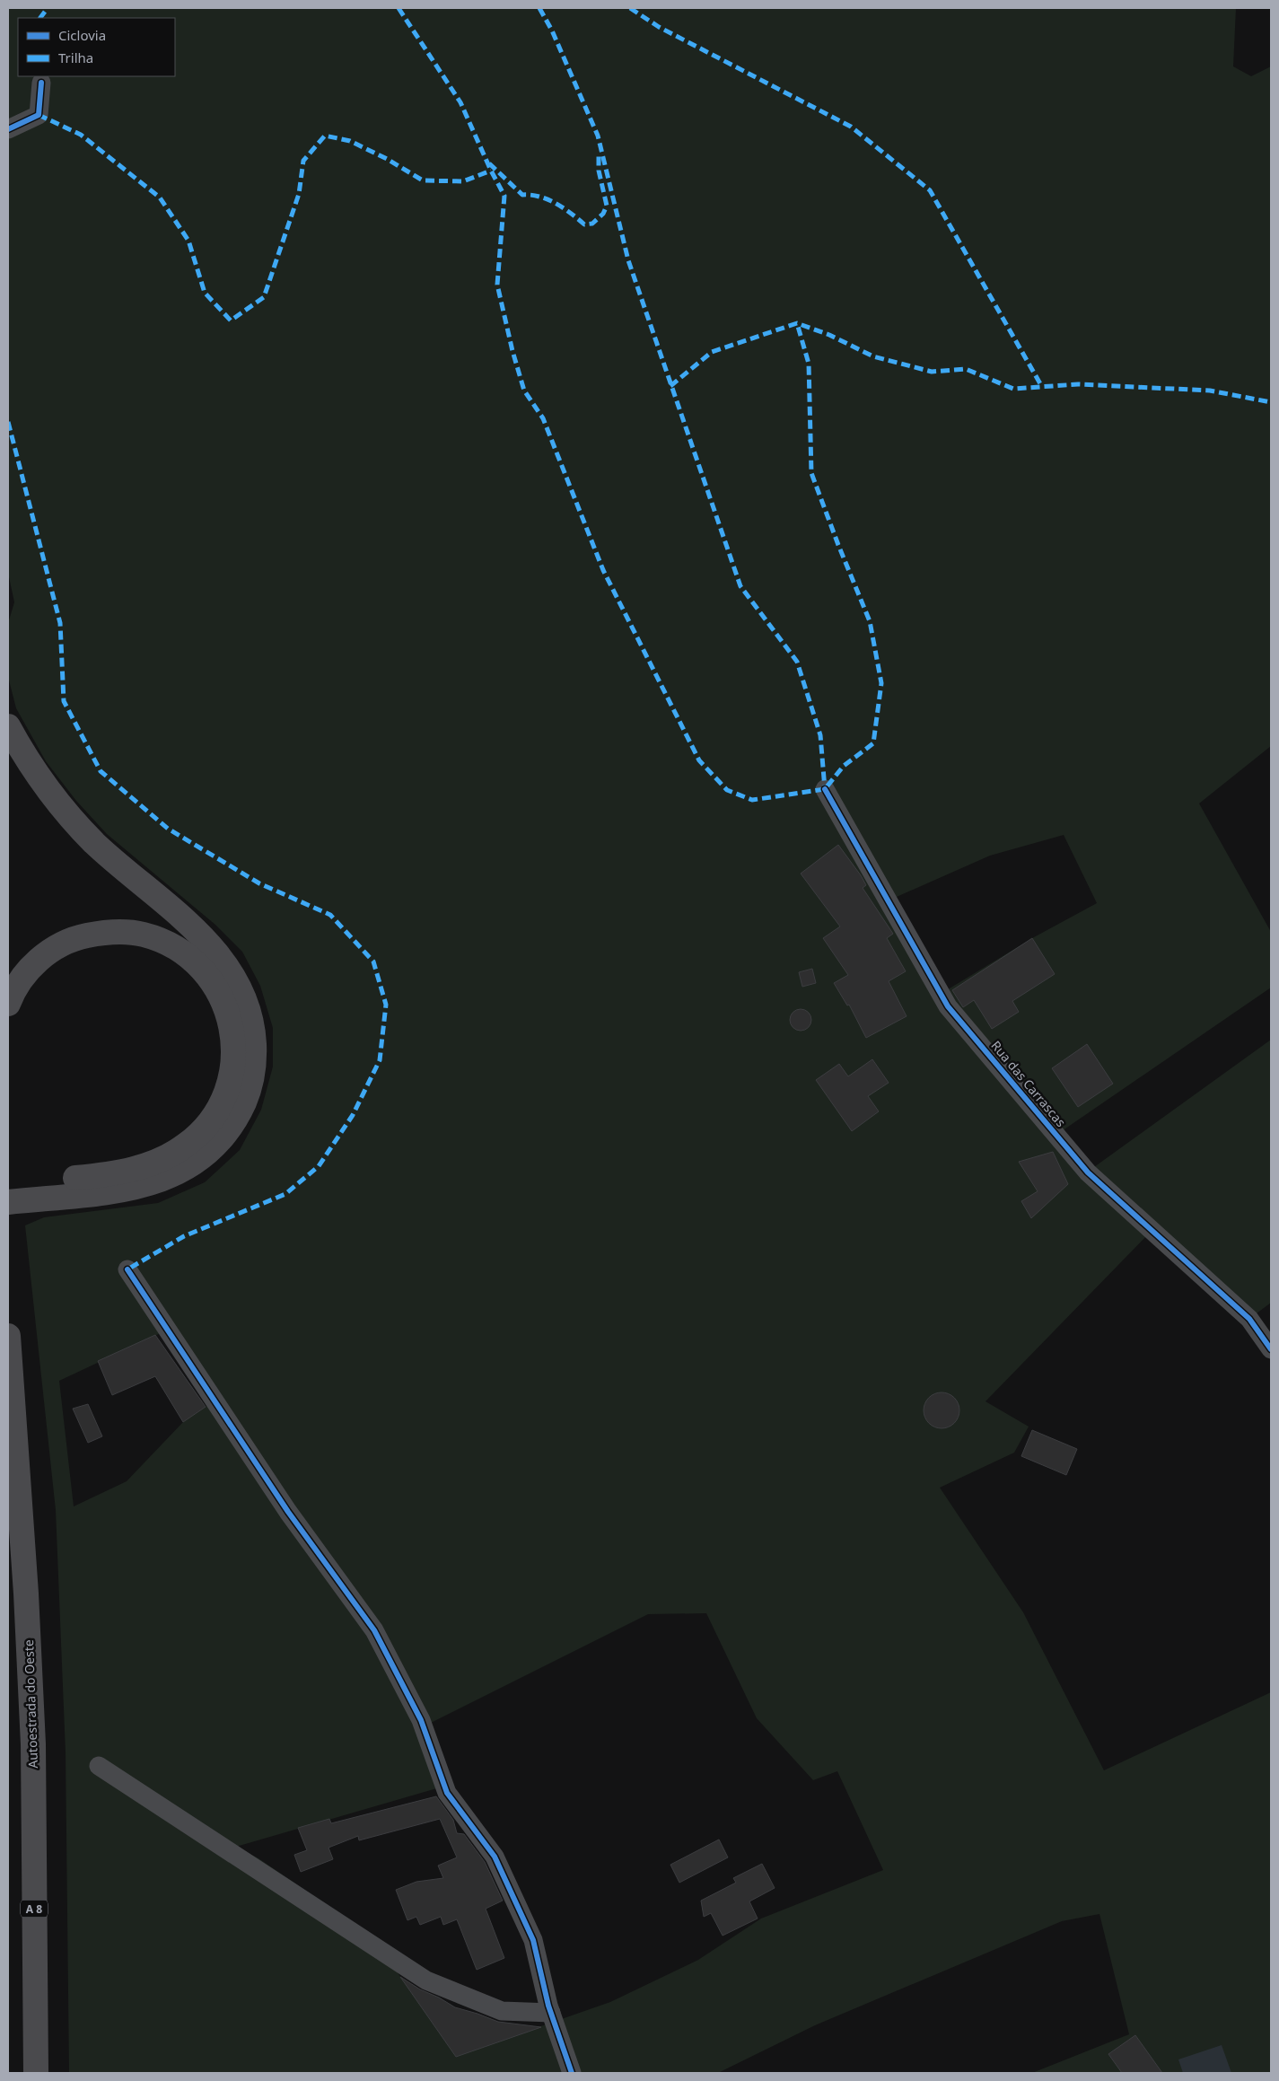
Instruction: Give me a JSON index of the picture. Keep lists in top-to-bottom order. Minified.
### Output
{"streets":{"highway":["Autoestrada do Oeste","A 8"],"street":["Rua das Carrascas"]},"legend":["Ciclovia","Trilha"]}
